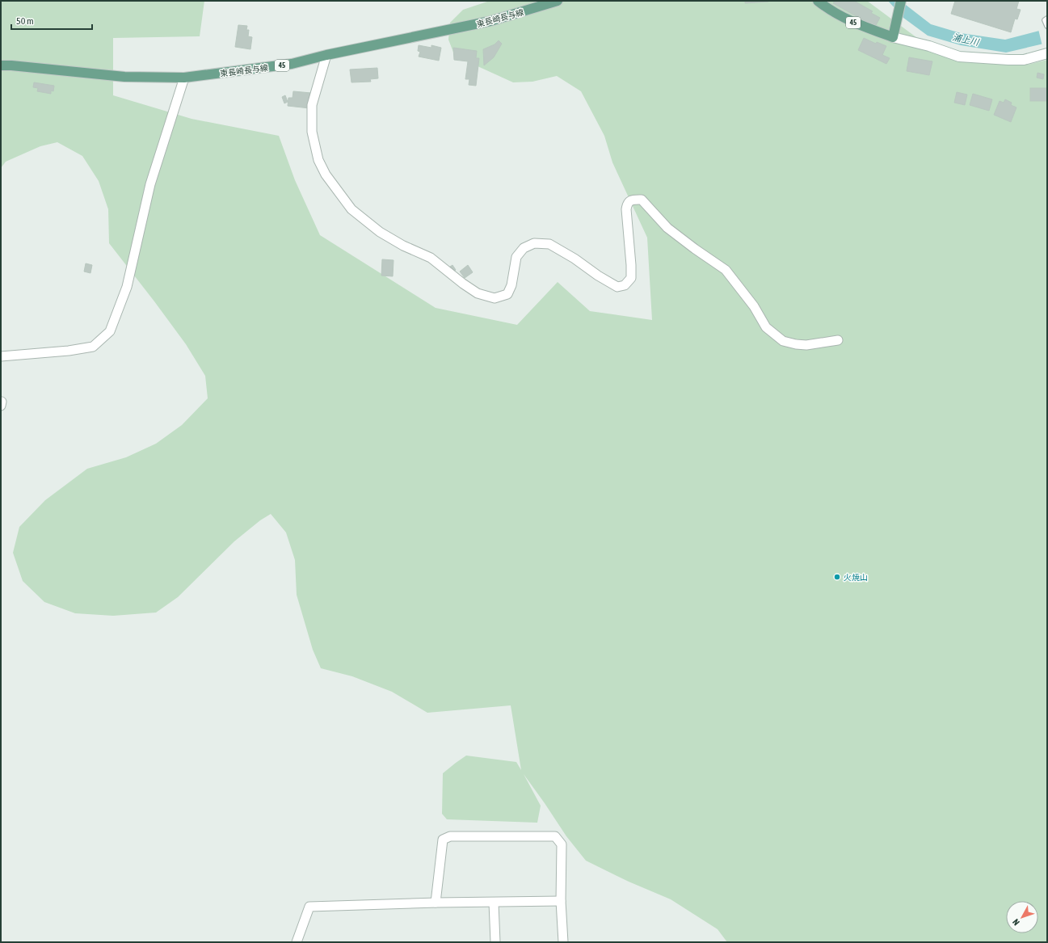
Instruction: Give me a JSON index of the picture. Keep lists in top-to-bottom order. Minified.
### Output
{"streets":{"main road":["東長崎長与線","45"]},"water":["浦上川"],"places":["火焼山"],"scale_bar":"50 m","north":"bottom left"}
